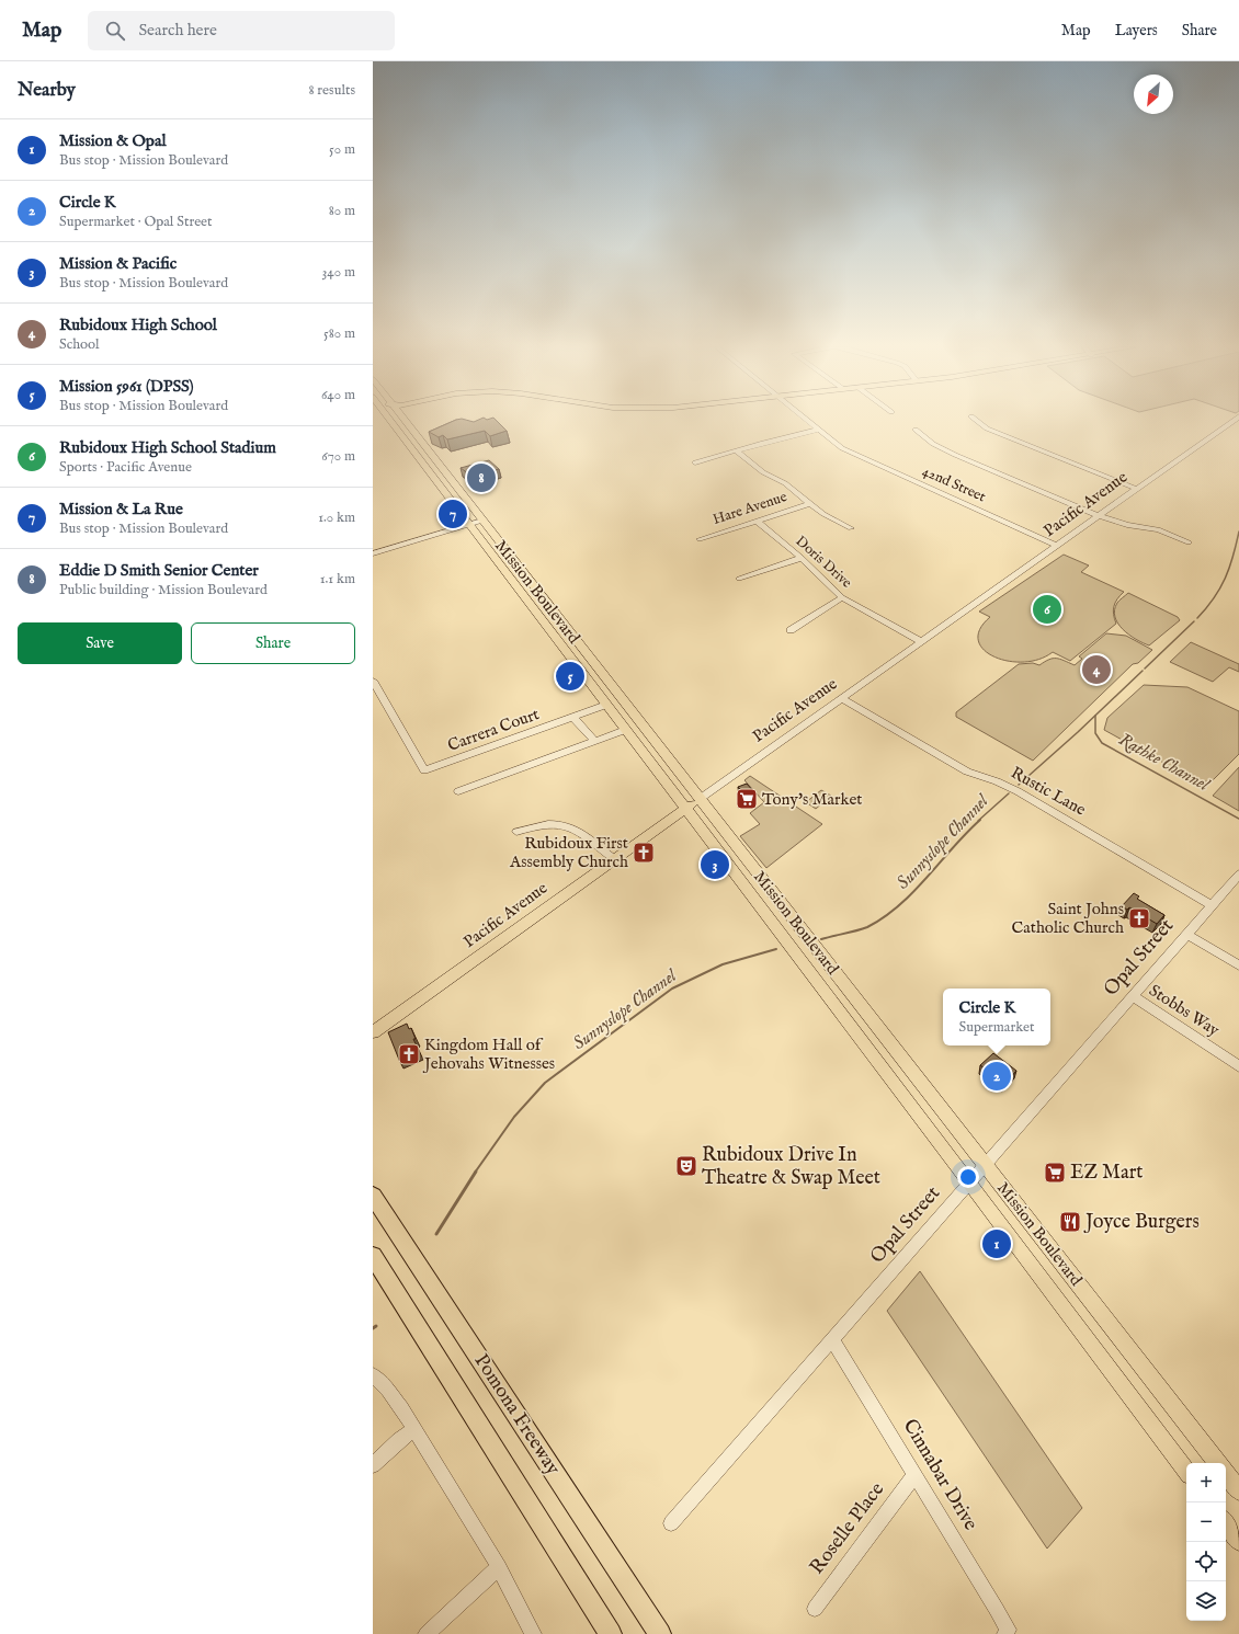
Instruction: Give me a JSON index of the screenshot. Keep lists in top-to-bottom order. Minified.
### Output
{"streets":{"highway":["Pomona Freeway"],"main road":["Pacific Avenue","Mission Boulevard"],"street":["42nd Street","Hare Avenue","Doris Drive","Carrera Court","Rustic Lane","Opal Street","Stobbs Way","Cinnabar Drive","Roselle Place"]},"crossings":[["42nd Street","Pacific Avenue"],["Pacific Avenue","Doris Drive"],["Pacific Avenue","Mission Boulevard"],["Pacific Avenue","Rustic Lane"],["Hare Avenue","Doris Drive"],["Mission Boulevard","Carrera Court"],["Mission Boulevard","Opal Street"],["Rustic Lane","Opal Street"],["Opal Street","Stobbs Way"],["Opal Street","Cinnabar Drive"],["Cinnabar Drive","Roselle Place"]],"water":["Rathke Channel","Sunnyslope Channel"],"places":{"supermarket":["Tony's Market","EZ Mart"],"church":["Rubidoux First Assembly Church","Saint Johns Catholic Church","Kingdom Hall of Jehovahs Witnesses"],"theatre":["Rubidoux Drive In Theatre & Swap Meet"],"restaurant":["Joyce Burgers"]},"north":"bottom left","page":{"header":"Map","search":"Search here","nav":["Map","Layers","Share"],"heading":["Nearby","8 results"],"list":[{"mark":"1","name":"Mission & Opal","note":"Bus stop · Mission Boulevard","value":"50 m"},{"mark":"2","name":"Circle K","note":"Supermarket · Opal Street","value":"80 m"},{"mark":"3","name":"Mission & Pacific","note":"Bus stop · Mission Boulevard","value":"340 m"},{"mark":"4","name":"Rubidoux High School","note":"School","value":"580 m"},{"mark":"5","name":"Mission 5961 (DPSS)","note":"Bus stop · Mission Boulevard","value":"640 m"},{"mark":"6","name":"Rubidoux High School Stadium","note":"Sports · Pacific Avenue","value":"670 m"},{"mark":"7","name":"Mission & La Rue","note":"Bus stop · Mission Boulevard","value":"1.0 km"},{"mark":"8","name":"Eddie D Smith Senior Center","note":"Public building · Mission Boulevard","value":"1.1 km"}],"pins":["8","7","6","4","5","3","2","1"],"buttons":["Save","Share"],"popup":["Circle K","Supermarket"],"map_buttons":["+","−"]}}
